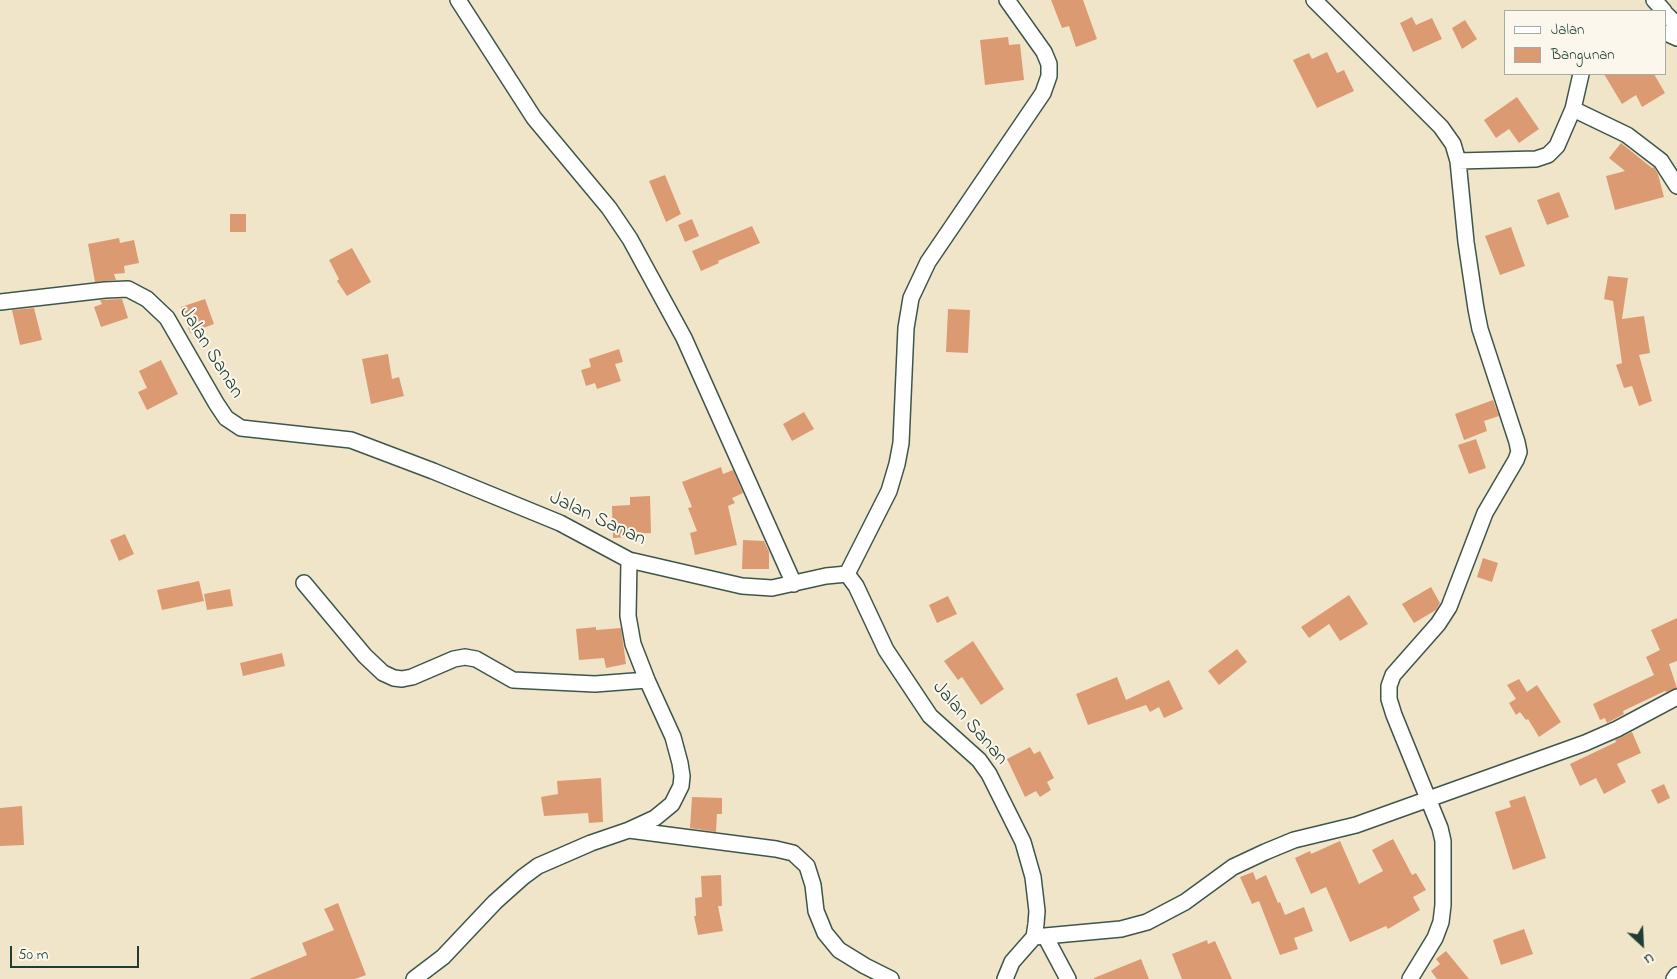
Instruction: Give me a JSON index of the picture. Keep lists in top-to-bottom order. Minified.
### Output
{"streets":{"street":["Jalan Sanan"]},"legend":["Jalan","Bangunan"],"scale_bar":"50 m","north":"bottom right"}
